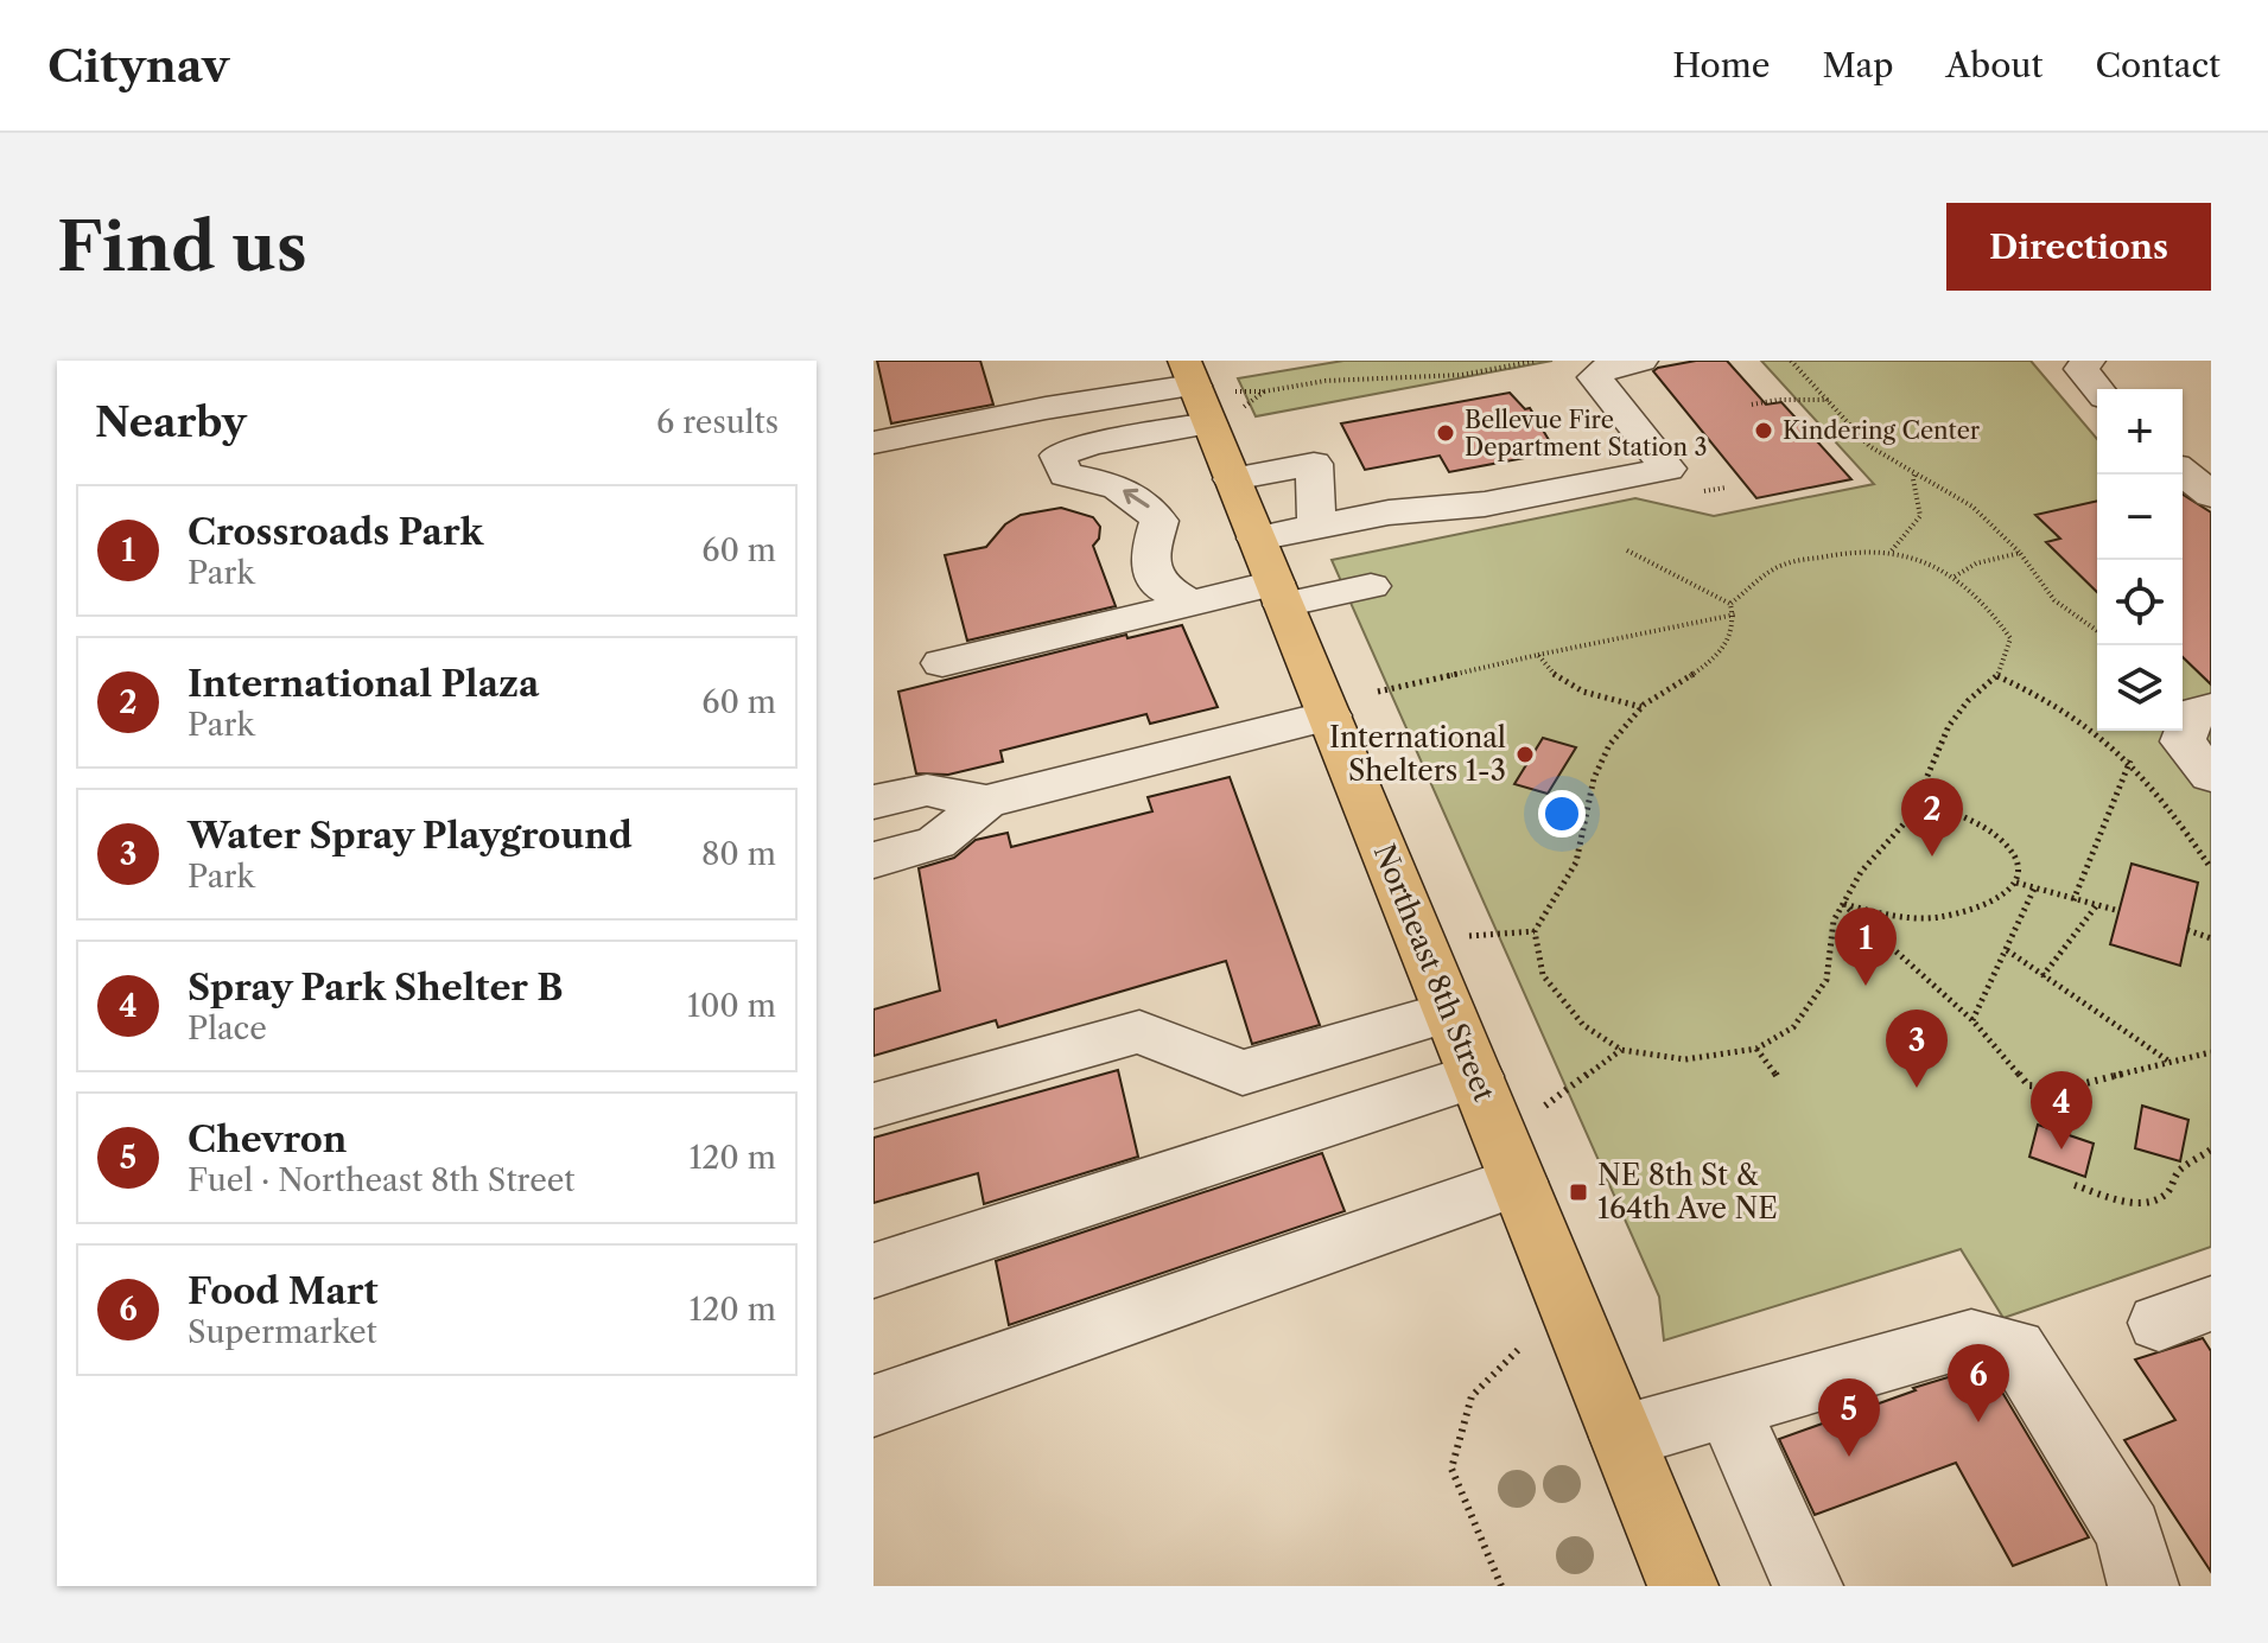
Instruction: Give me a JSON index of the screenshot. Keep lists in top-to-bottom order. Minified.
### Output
{"streets":{"main road":["Northeast 8th Street"]},"places":{"other":["Kindering Center","Bellevue Fire Department Station 3","International Shelters 1-3"],"transit":["NE 8th St & 164th Ave NE"]},"page":{"header":"Citynav","nav":["Home","Map","About","Contact"],"buttons":"Directions","title":"Find us","heading":["Nearby","6 results"],"map_buttons":["+","−"],"list":[{"mark":"1","name":"Crossroads Park","note":"Park","value":"60 m"},{"mark":"2","name":"International Plaza","note":"Park","value":"60 m"},{"mark":"3","name":"Water Spray Playground","note":"Park","value":"80 m"},{"mark":"4","name":"Spray Park Shelter B","note":"Place","value":"100 m"},{"mark":"5","name":"Chevron","note":"Fuel · Northeast 8th Street","value":"120 m"},{"mark":"6","name":"Food Mart","note":"Supermarket","value":"120 m"}],"pins":["2","1","3","4","6","5"]}}
